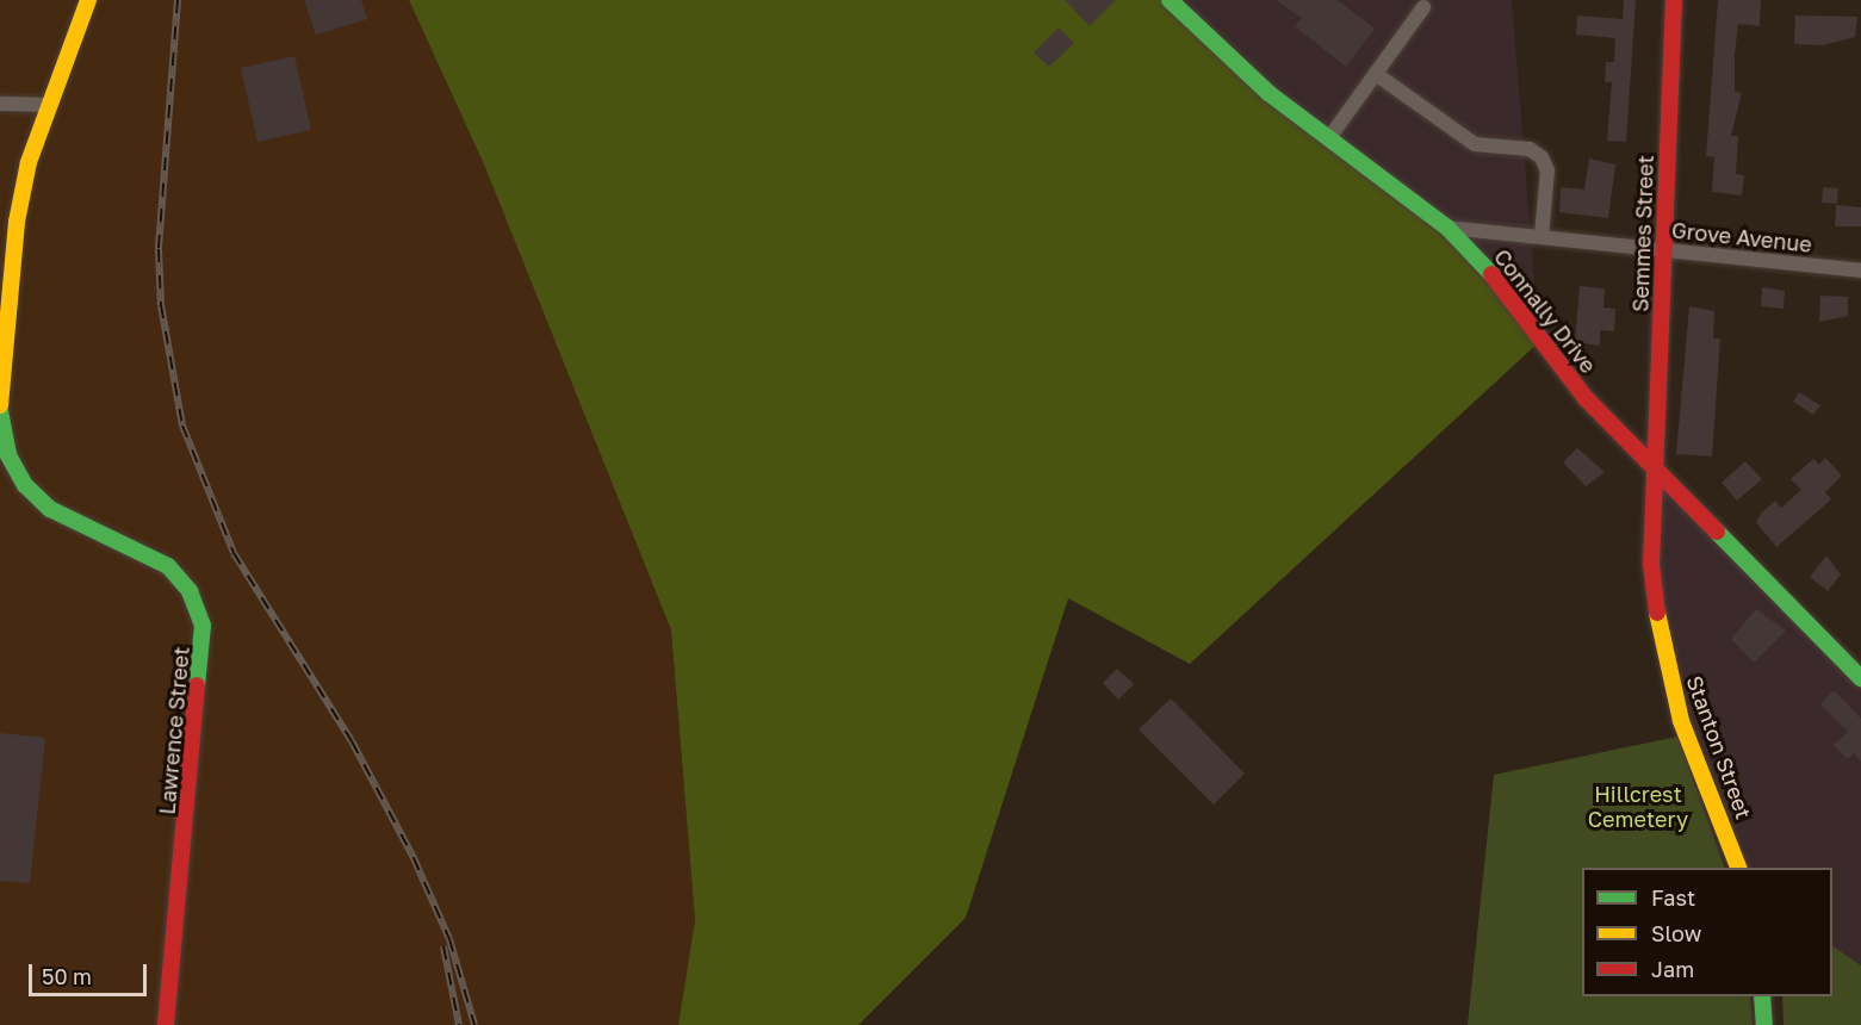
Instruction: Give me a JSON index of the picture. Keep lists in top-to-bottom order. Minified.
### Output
{"streets":{"street":["Semmes Street","Grove Avenue","Connally Drive","Lawrence Street","Stanton Street"]},"crossings":[["Semmes Street","Grove Avenue"],["Semmes Street","Connally Drive"],["Semmes Street","Stanton Street"],["Grove Avenue","Connally Drive"],["Connally Drive","Stanton Street"]],"parks":["Hillcrest Cemetery"],"legend":["Fast","Slow","Jam"],"scale_bar":"50 m"}
